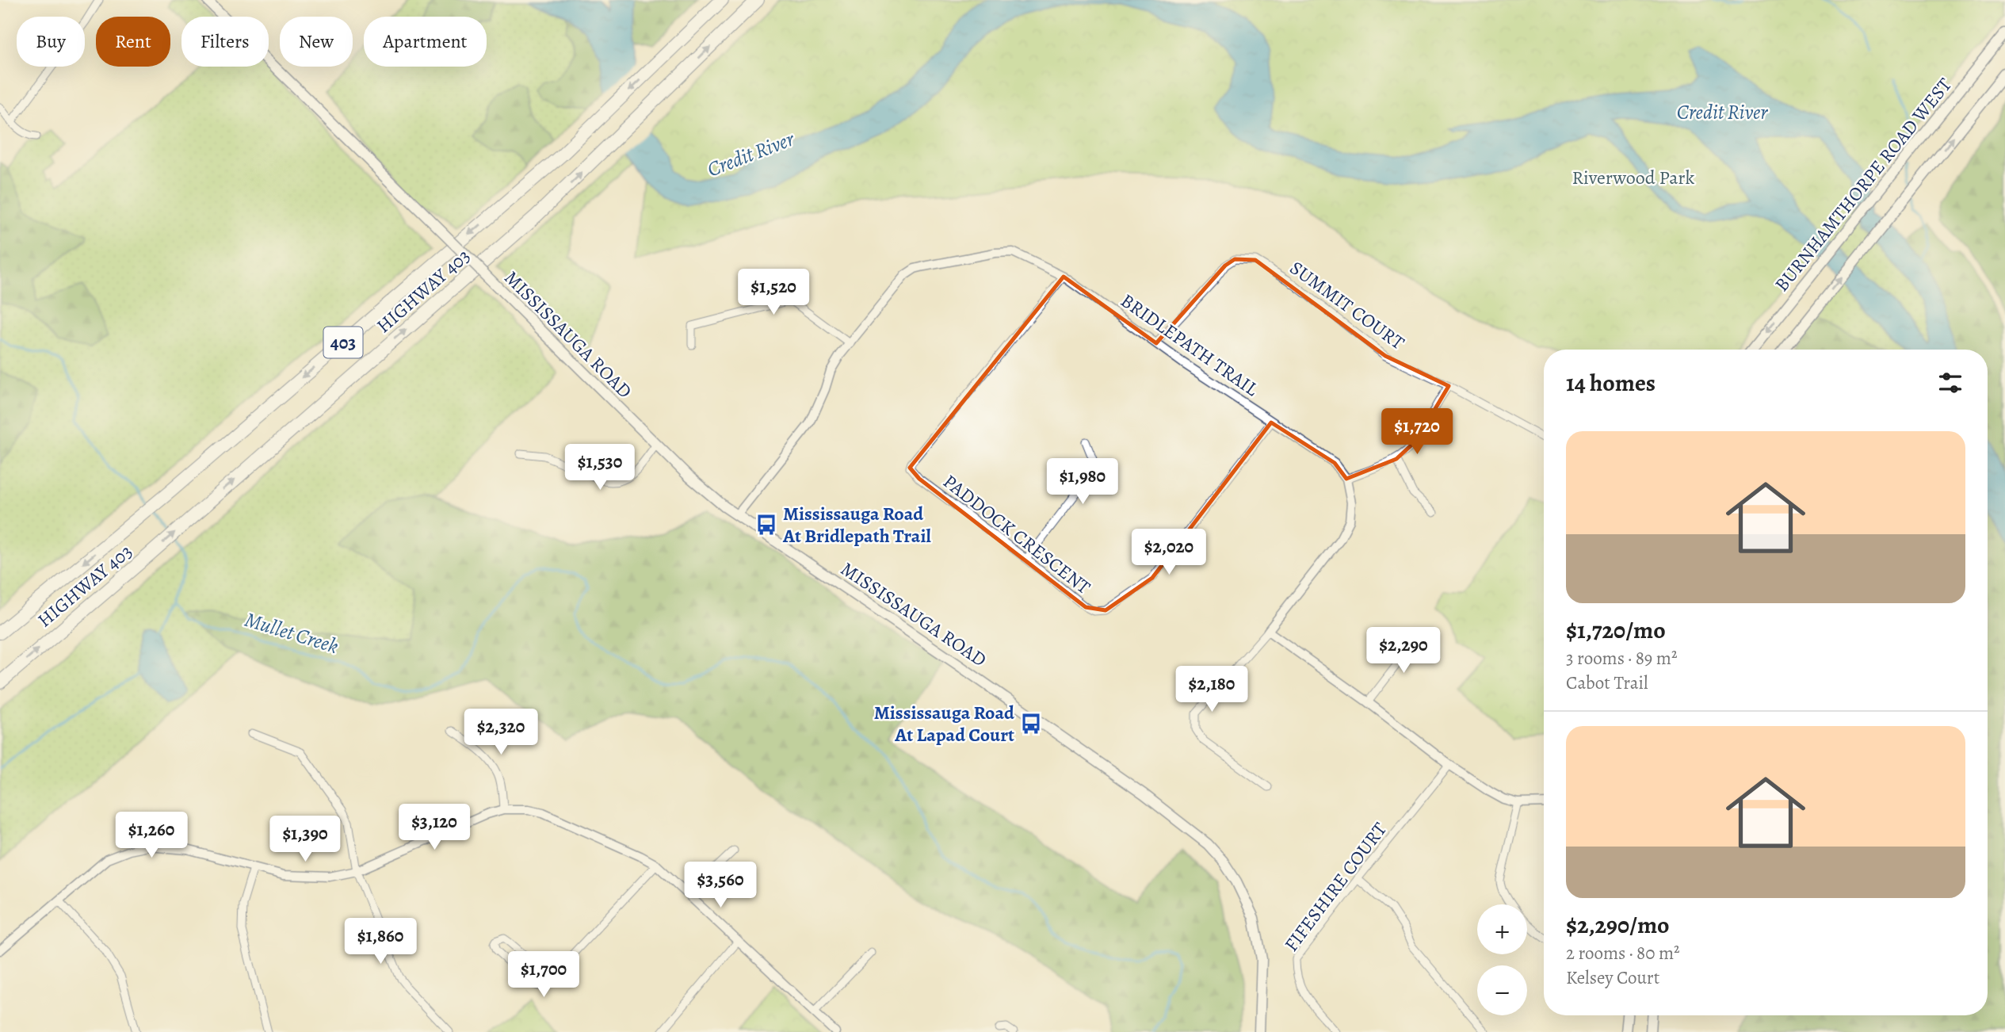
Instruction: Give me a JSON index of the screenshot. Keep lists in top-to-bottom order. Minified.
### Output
{"streets":{"highway":["HIGHWAY 403","403"],"main road":["BURNHAMTHORPE ROAD WEST","MISSISSAUGA ROAD"],"street":["SUMMIT COURT","BRIDLEPATH TRAIL","PADDOCK CRESCENT","FIFESHIRE COURT"]},"crossings":[["SUMMIT COURT","BRIDLEPATH TRAIL"],["MISSISSAUGA ROAD","BRIDLEPATH TRAIL"],["BRIDLEPATH TRAIL","PADDOCK CRESCENT"]],"water":["Credit River","Mullet Creek"],"parks":["Riverwood Park"],"places":{"bus stop":["Mississauga Road At Bridlepath Trail","Mississauga Road At Lapad Court"]},"page":{"chip":["Buy","Rent","Filters","New","Apartment"],"price":["$1,520","$1,720","$1,530","$1,980","$2,020","$2,290","$2,180","$2,320","$3,120","$1,260","$1,390","$3,560","$1,860","$1,700"],"heading":"14 homes","list":[{"name":"$1,720/mo","note":"3 rooms · 89 m² · Cabot Trail"},{"name":"$2,290/mo","note":"2 rooms · 80 m² · Kelsey Court"}],"map_buttons":["+","−"]}}
